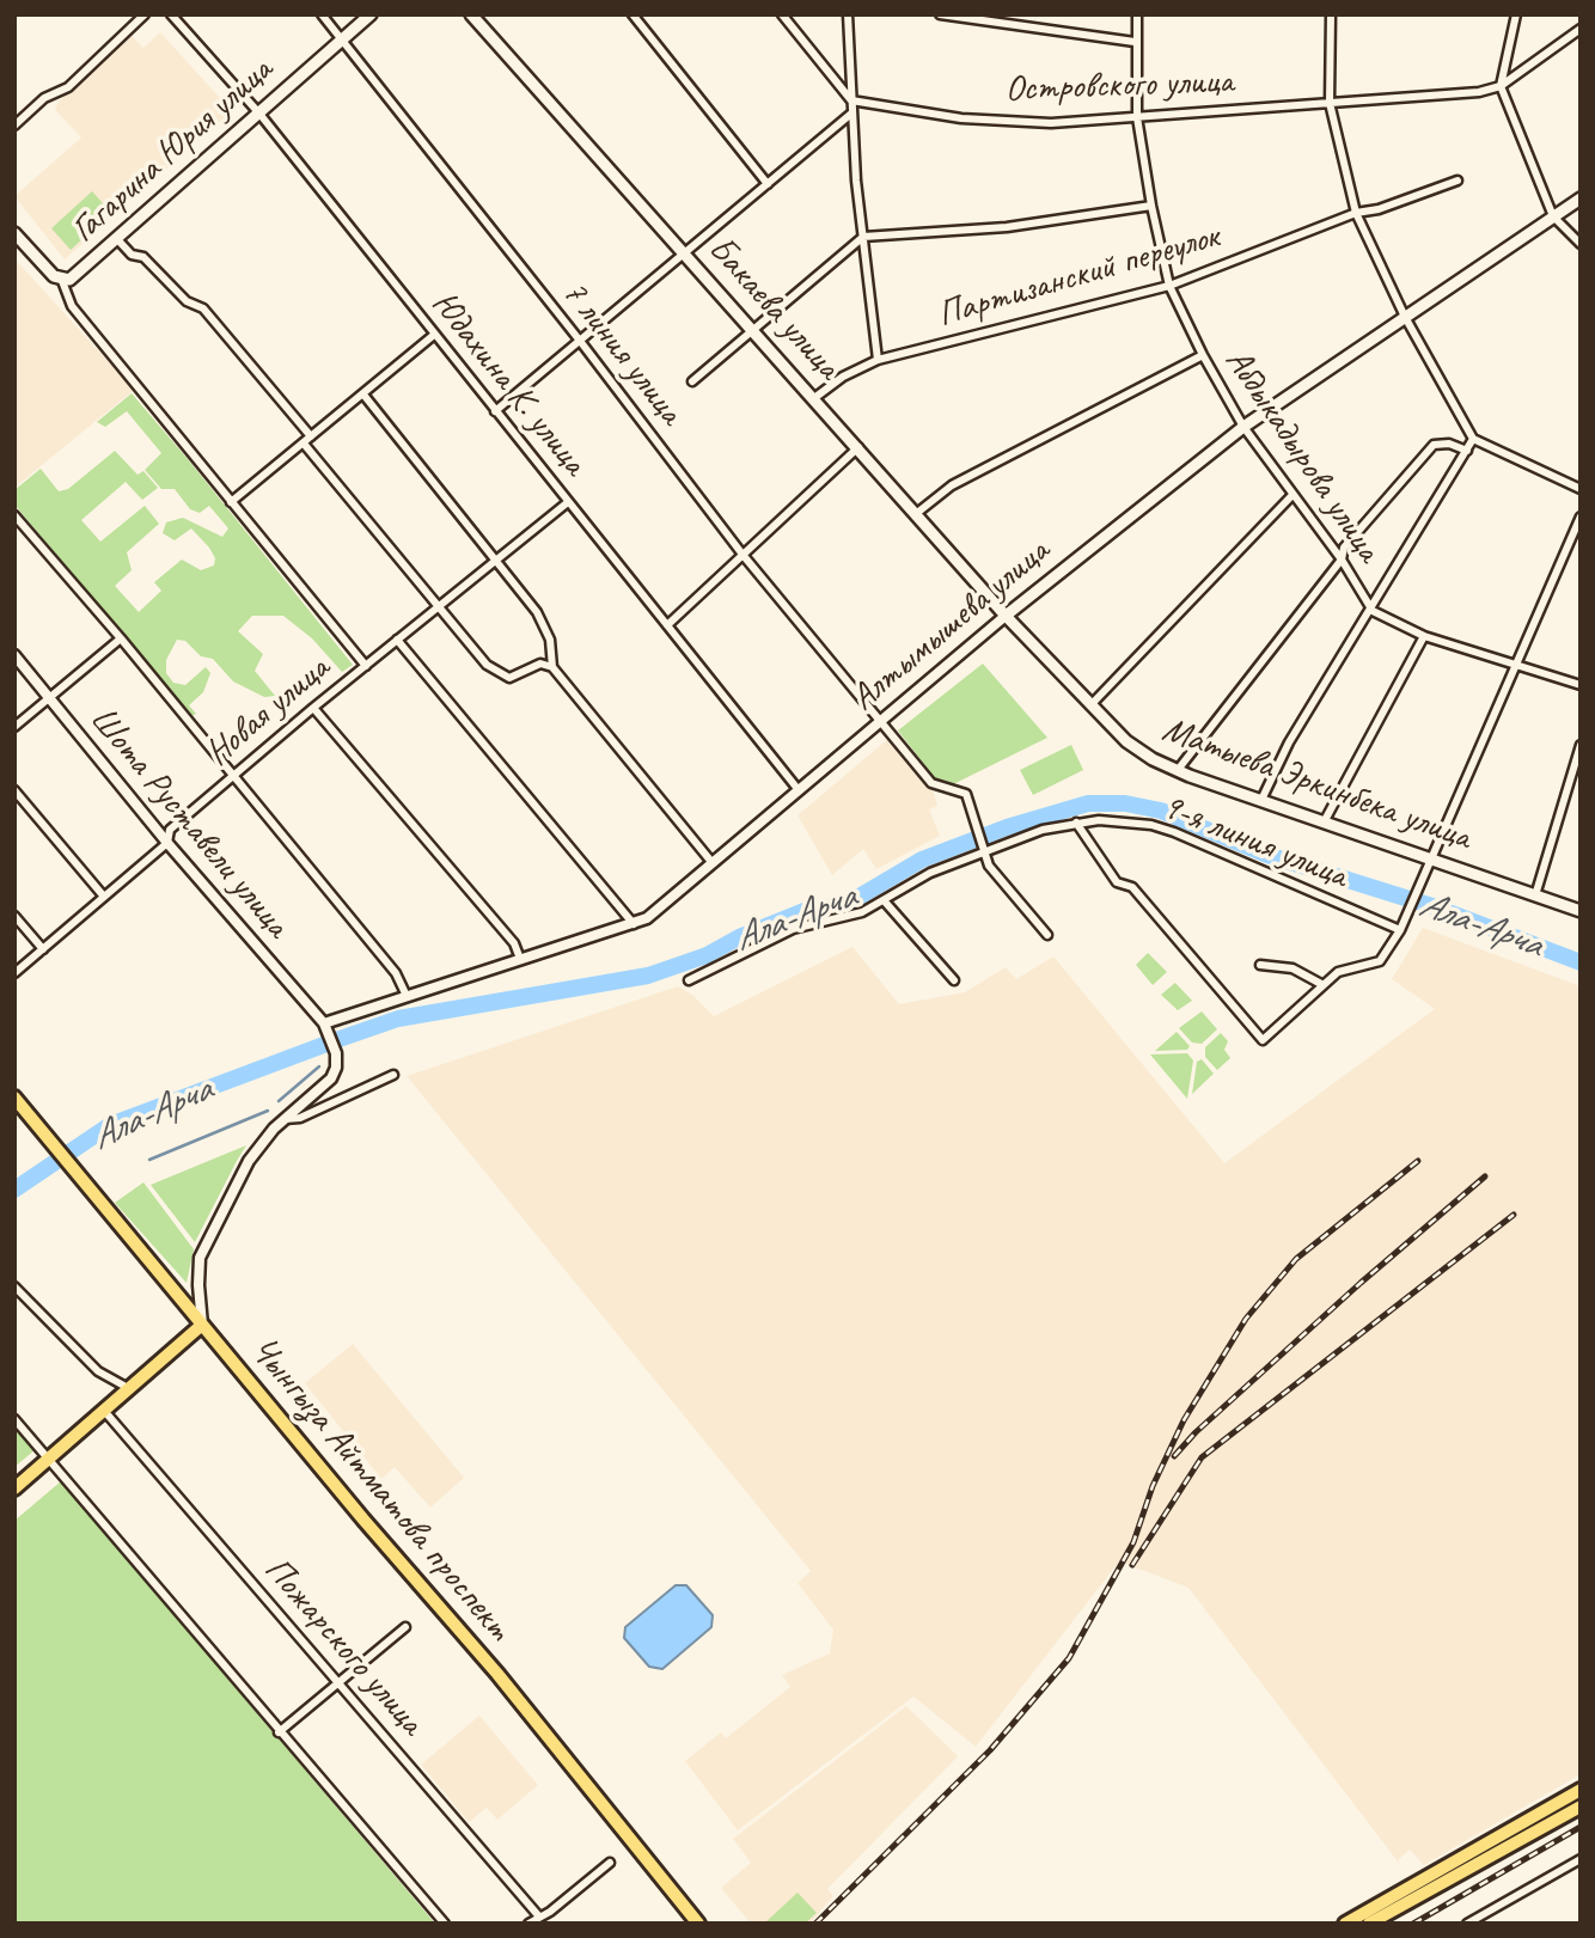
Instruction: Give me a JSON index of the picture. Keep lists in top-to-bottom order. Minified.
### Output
{"streets":{"main road":["Гагарина Юрия улица","Бакаева улица","Алтымышева улица","Матыева Эркинбека улица","Чынгыза Айтматова проспект"],"street":["Островского улица","Партизанский переулок","7 линия улица","Юдахина К. улица","Абдыкадырова улица","Новая улица","Шота Руставели улица","9-я линия улица","Пожарского улица"]},"crossings":[["Островского улица","Абдыкадырова улица"],["Гагарина Юрия улица","7 линия улица"],["Гагарина Юрия улица","Юдахина К. улица"],["Партизанский переулок","Бакаева улица"],["Партизанский переулок","Абдыкадырова улица"],["Бакаева улица","Матыева Эркинбека улица"],["7 линия улица","Алтымышева улица"],["7 линия улица","9-я линия улица"],["Юдахина К. улица","Алтымышева улица"],["Юдахина К. улица","Новая улица"],["Абдыкадырова улица","Алтымышева улица"],["Алтымышева улица","Матыева Эркинбека улица"],["Алтымышева улица","Шота Руставели улица"],["Новая улица","Шота Руставели улица"]],"water":["Ала-Арча"]}
